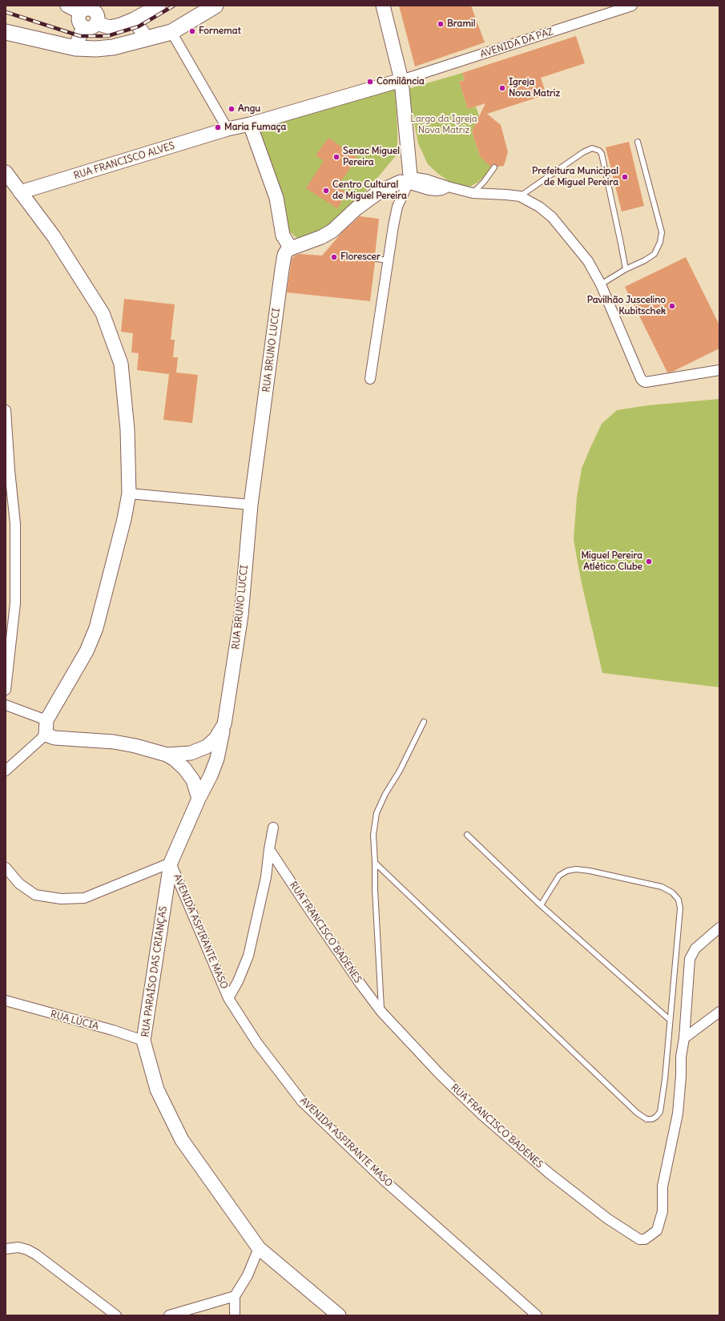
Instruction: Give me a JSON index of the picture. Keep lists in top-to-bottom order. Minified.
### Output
{"streets":{"street":["AVENIDA DA PAZ","RUA FRANCISCO ALVES","RUA BRUNO LUCCI","AVENIDA ASPIRANTE MASO","RUA FRANCISCO BADENES","RUA PARAÍSO DAS CRIANÇAS","RUA LÚCIA"]},"crossings":[["AVENIDA DA PAZ","RUA FRANCISCO ALVES"],["RUA BRUNO LUCCI","RUA PARAÍSO DAS CRIANÇAS"],["AVENIDA ASPIRANTE MASO","RUA PARAÍSO DAS CRIANÇAS"],["RUA PARAÍSO DAS CRIANÇAS","RUA LÚCIA"]],"parks":["Largo da Igreja Nova Matriz"],"places":["Bramil","Fornemat","Comilância","Igreja Nova Matriz","Angu","Maria Fumaça","Senac Miguel Pereira","Prefeitura Municipal de Miguel Pereira","Centro Cultural de Miguel Pereira","Florescer","Pavilhão Juscelino Kubitschek","Miguel Pereira Atlético Clube"]}
